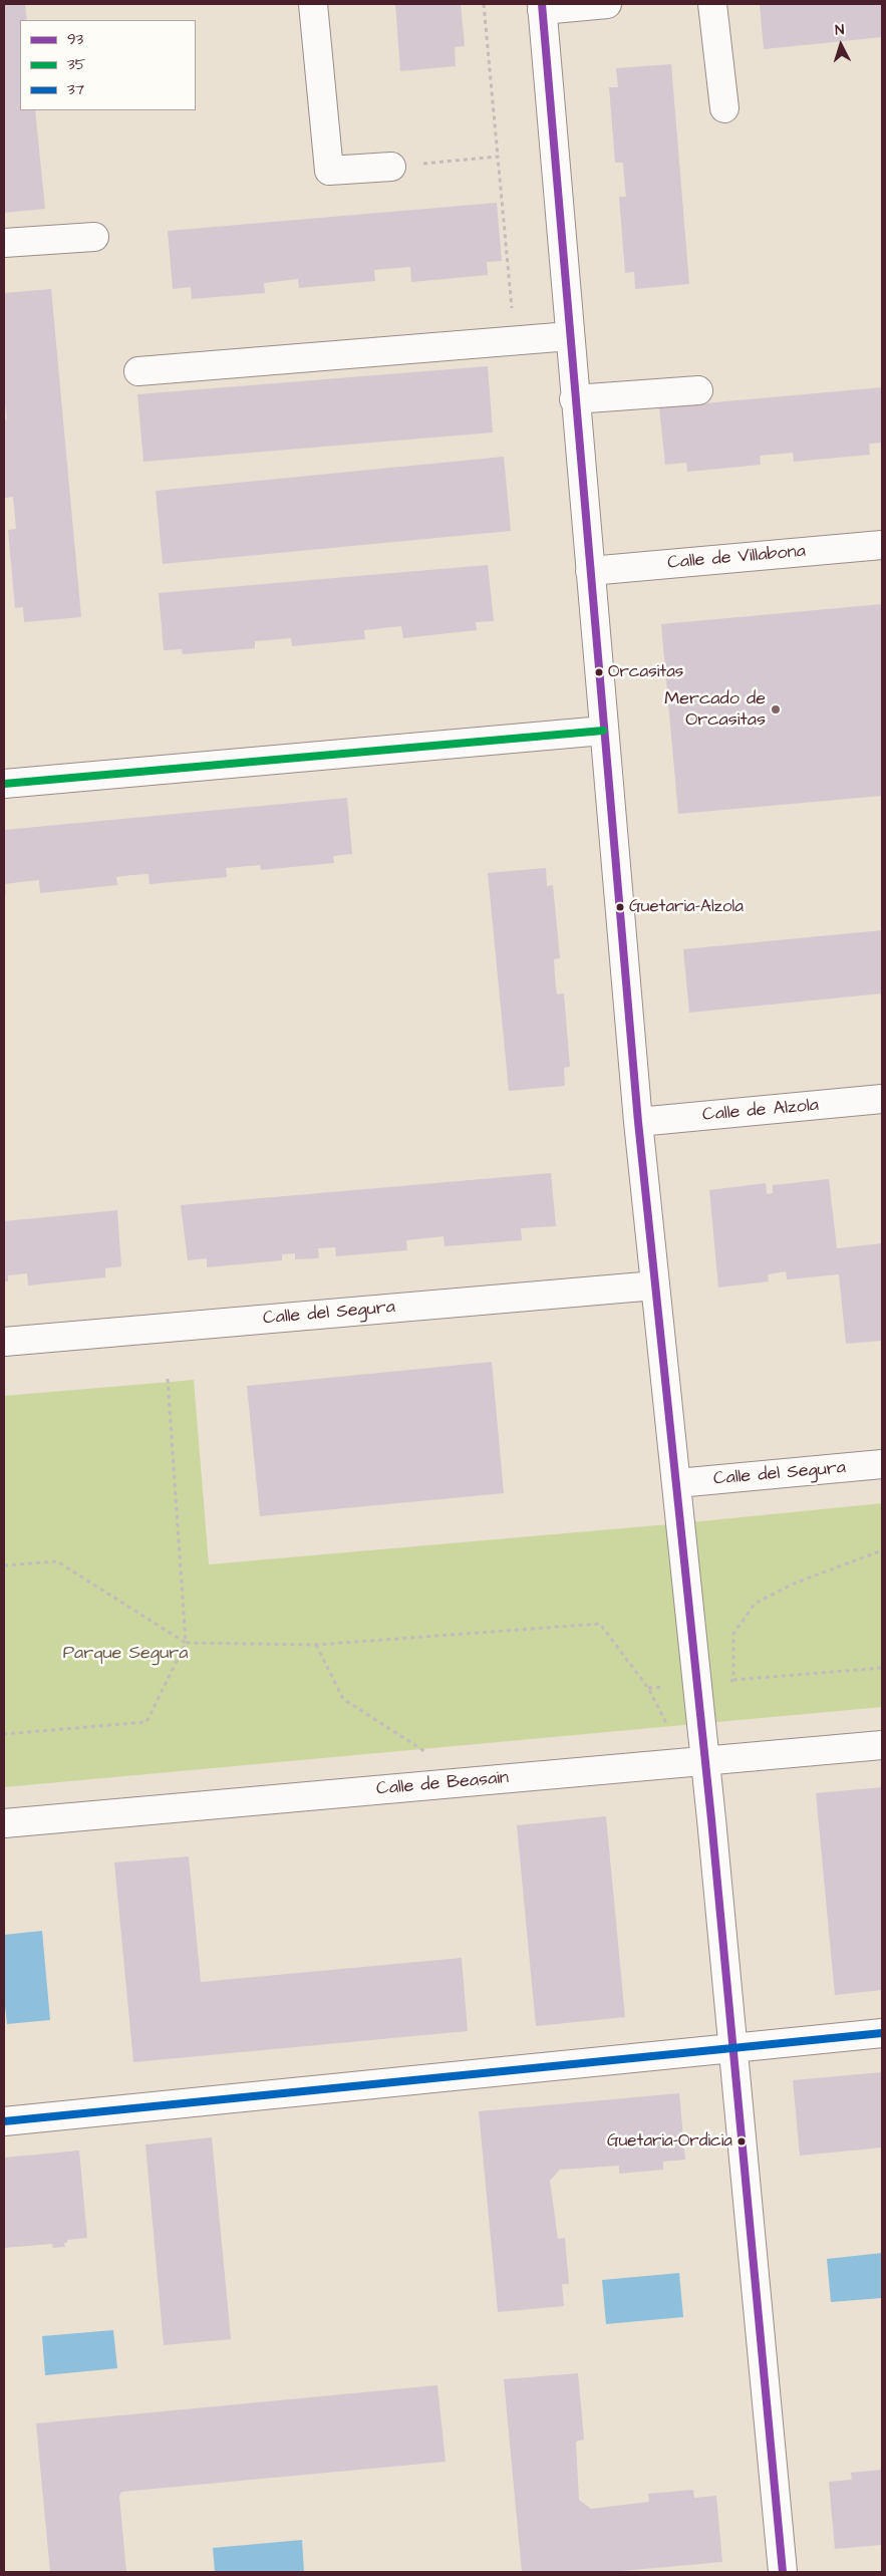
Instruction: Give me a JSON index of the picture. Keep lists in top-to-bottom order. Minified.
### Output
{"streets":{"street":["Calle de Villabona","Calle de Alzola","Calle del Segura","Calle de Beasain"]},"parks":["Parque Segura"],"places":["Orcasitas","Mercado de Orcasitas","Guetaria-Alzola","Guetaria-Ordicia"],"lines":["transit line 93","transit line 35","transit line 37"],"legend":["93","35","37"],"north":"top"}
